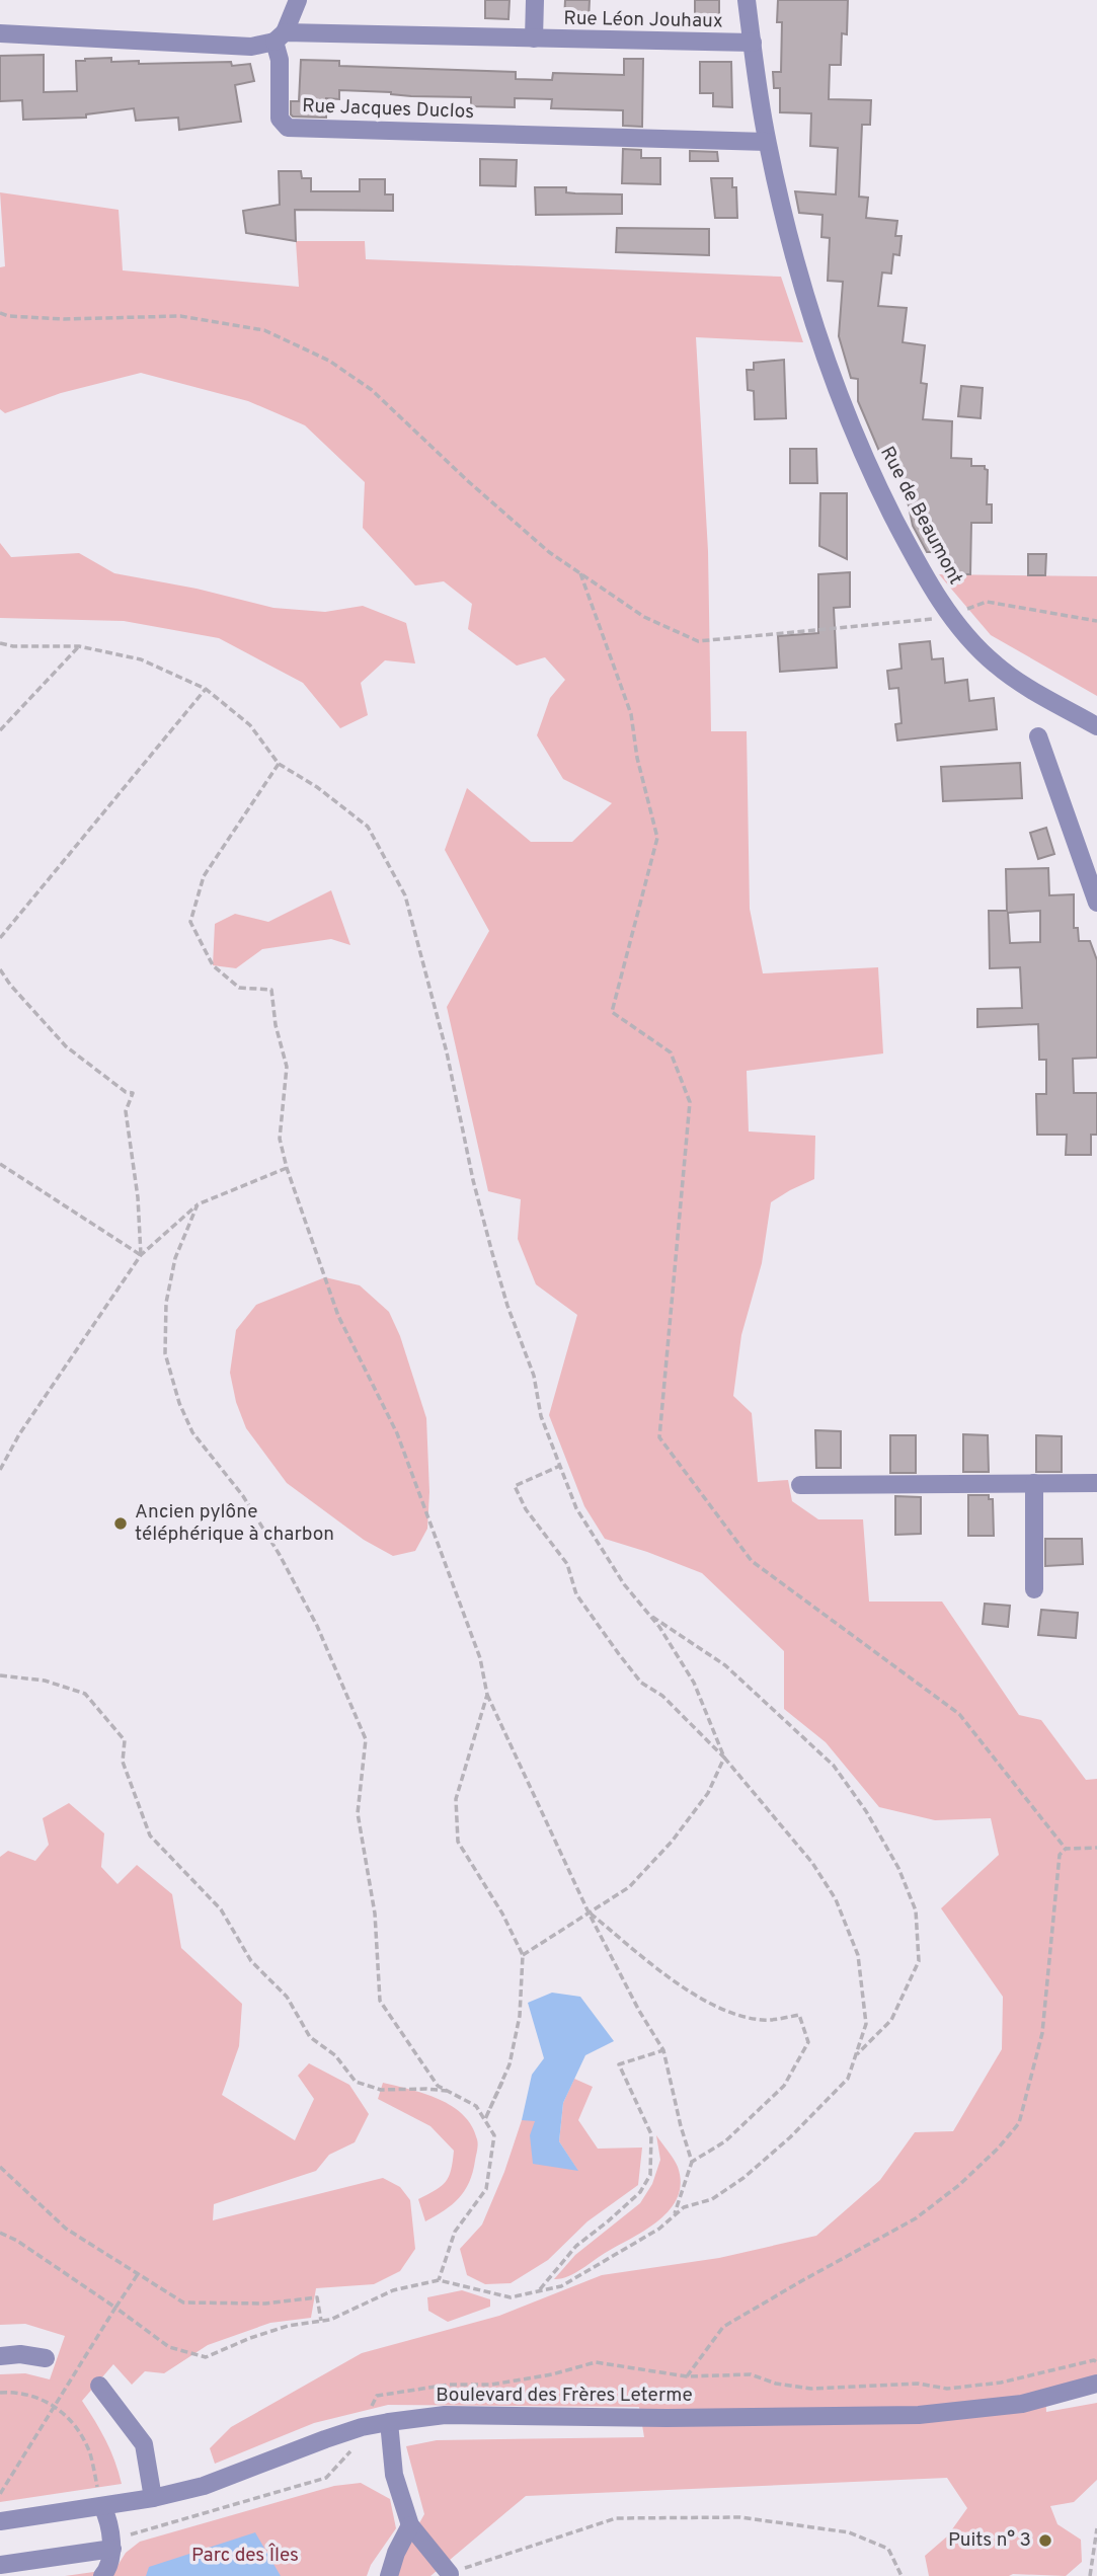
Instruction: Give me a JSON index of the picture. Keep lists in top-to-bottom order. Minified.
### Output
{"streets":{"street":["Rue Léon Jouhaux","Rue Jacques Duclos","Rue de Beaumont","Boulevard des Frères Leterme"]},"crossings":[["Rue Léon Jouhaux","Rue Jacques Duclos"],["Rue Léon Jouhaux","Rue de Beaumont"],["Rue Jacques Duclos","Rue de Beaumont"]],"parks":["Parc des Îles"],"places":["Ancien pylône téléphérique à charbon","Puits n° 3"]}
